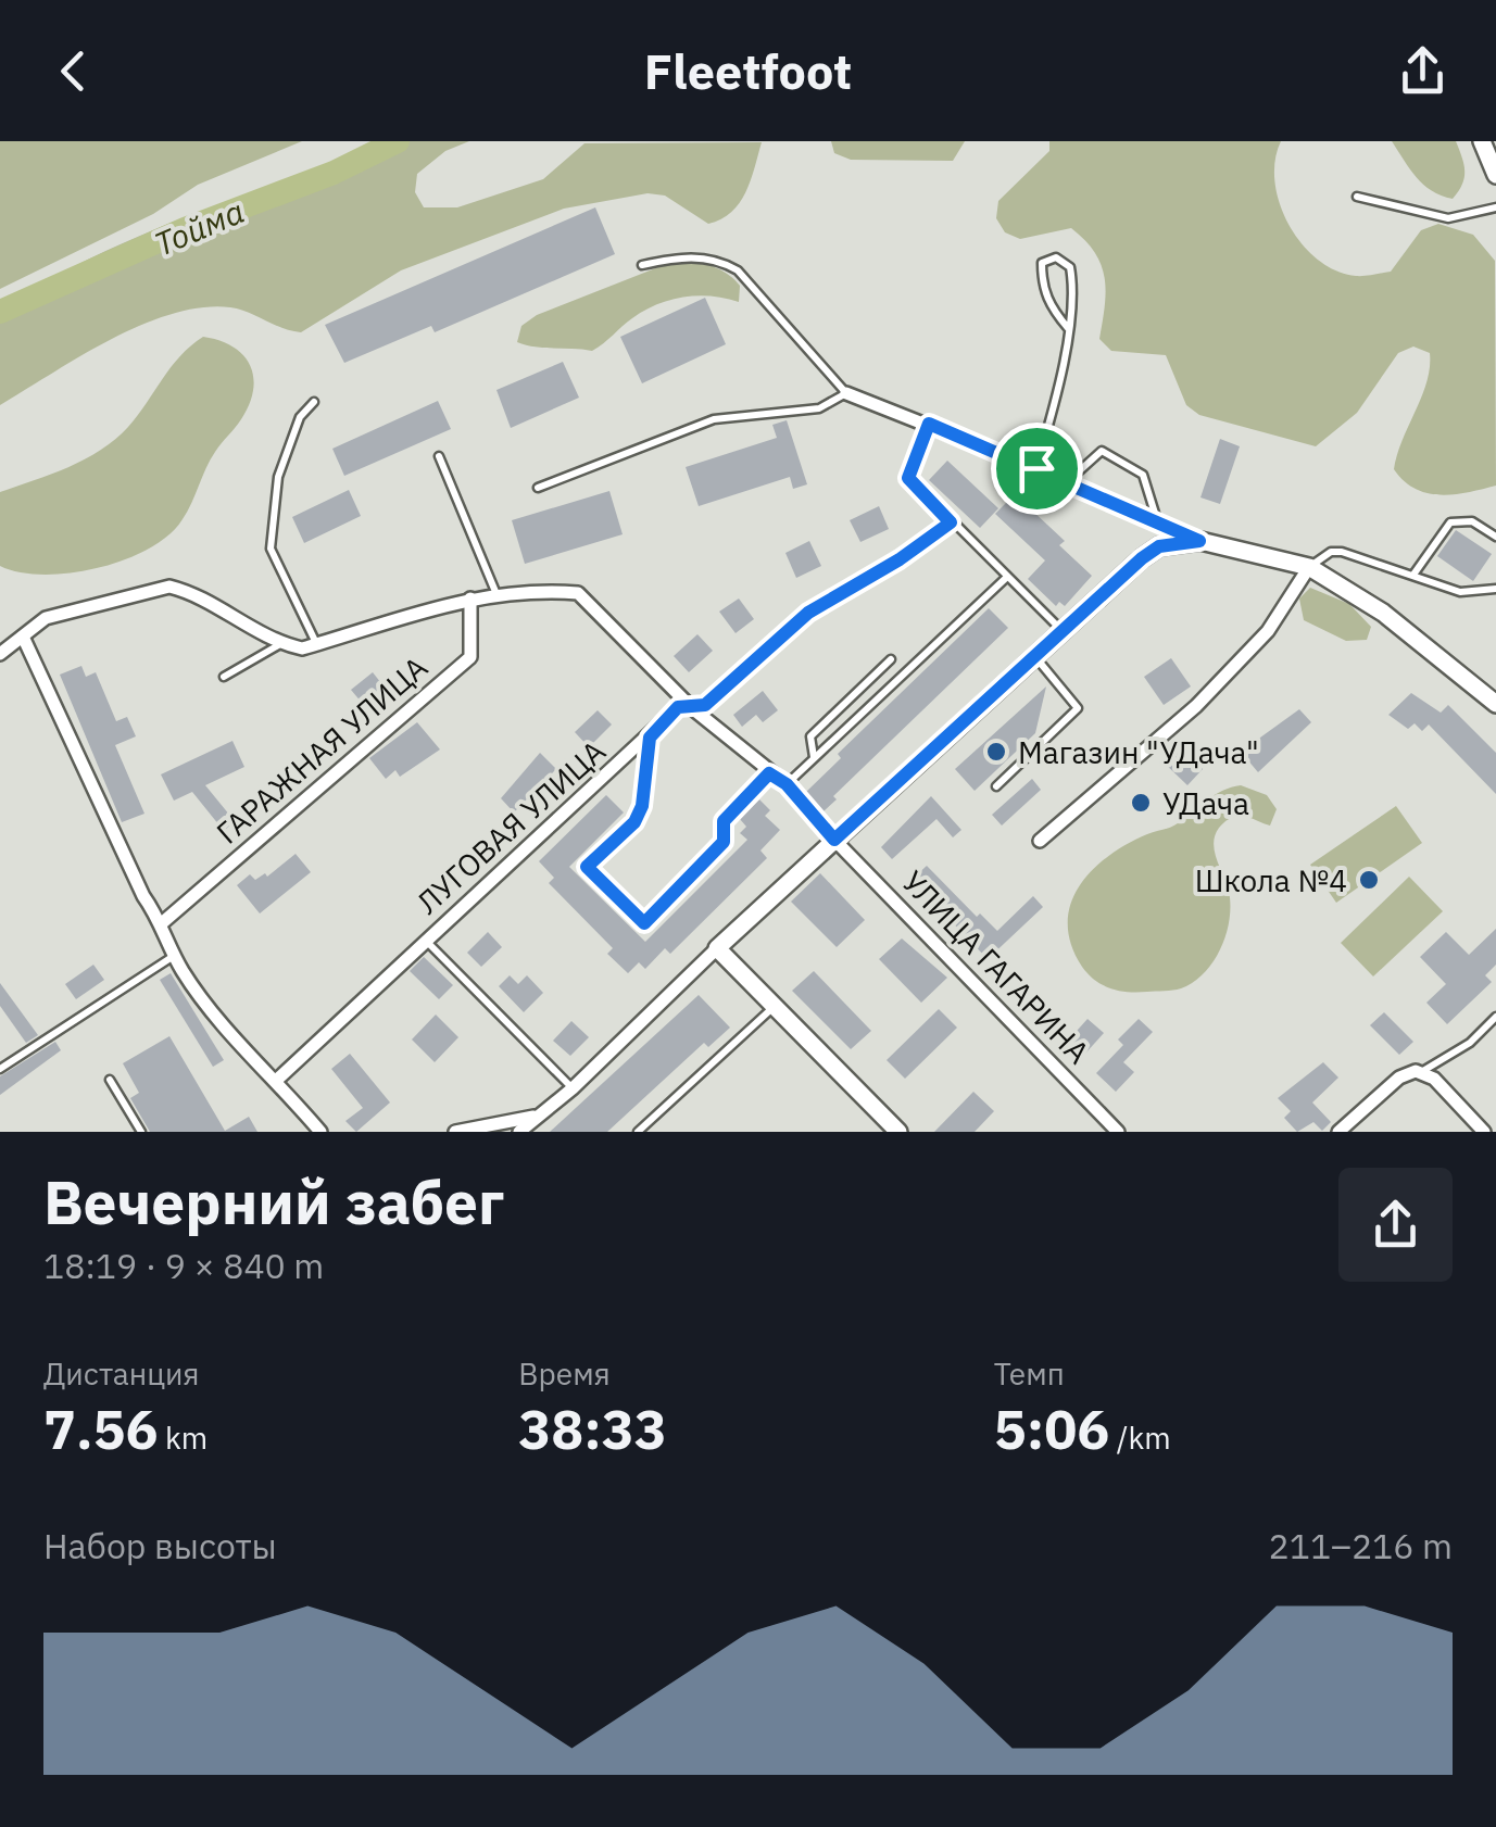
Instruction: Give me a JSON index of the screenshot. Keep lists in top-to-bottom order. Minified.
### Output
{"streets":{"street":["ГАРАЖНАЯ УЛИЦА","ЛУГОВАЯ УЛИЦА","УЛИЦА ГАГАРИНА"]},"crossings":[["ГАРАЖНАЯ УЛИЦА","УЛИЦА ГАГАРИНА"],["ЛУГОВАЯ УЛИЦА","УЛИЦА ГАГАРИНА"]],"water":["Тойма"],"places":["Магазин \"УДача\"","УДача","Школа №4"],"page":{"header":"Fleetfoot","heading":["Вечерний забег","18:19 · 9 × 840 m"],"stats":[["Дистанция","7.56 km"],["Время","38:33"],["Темп","5:06 /km"]],"chart":["Набор высоты","211–216 m"]}}
